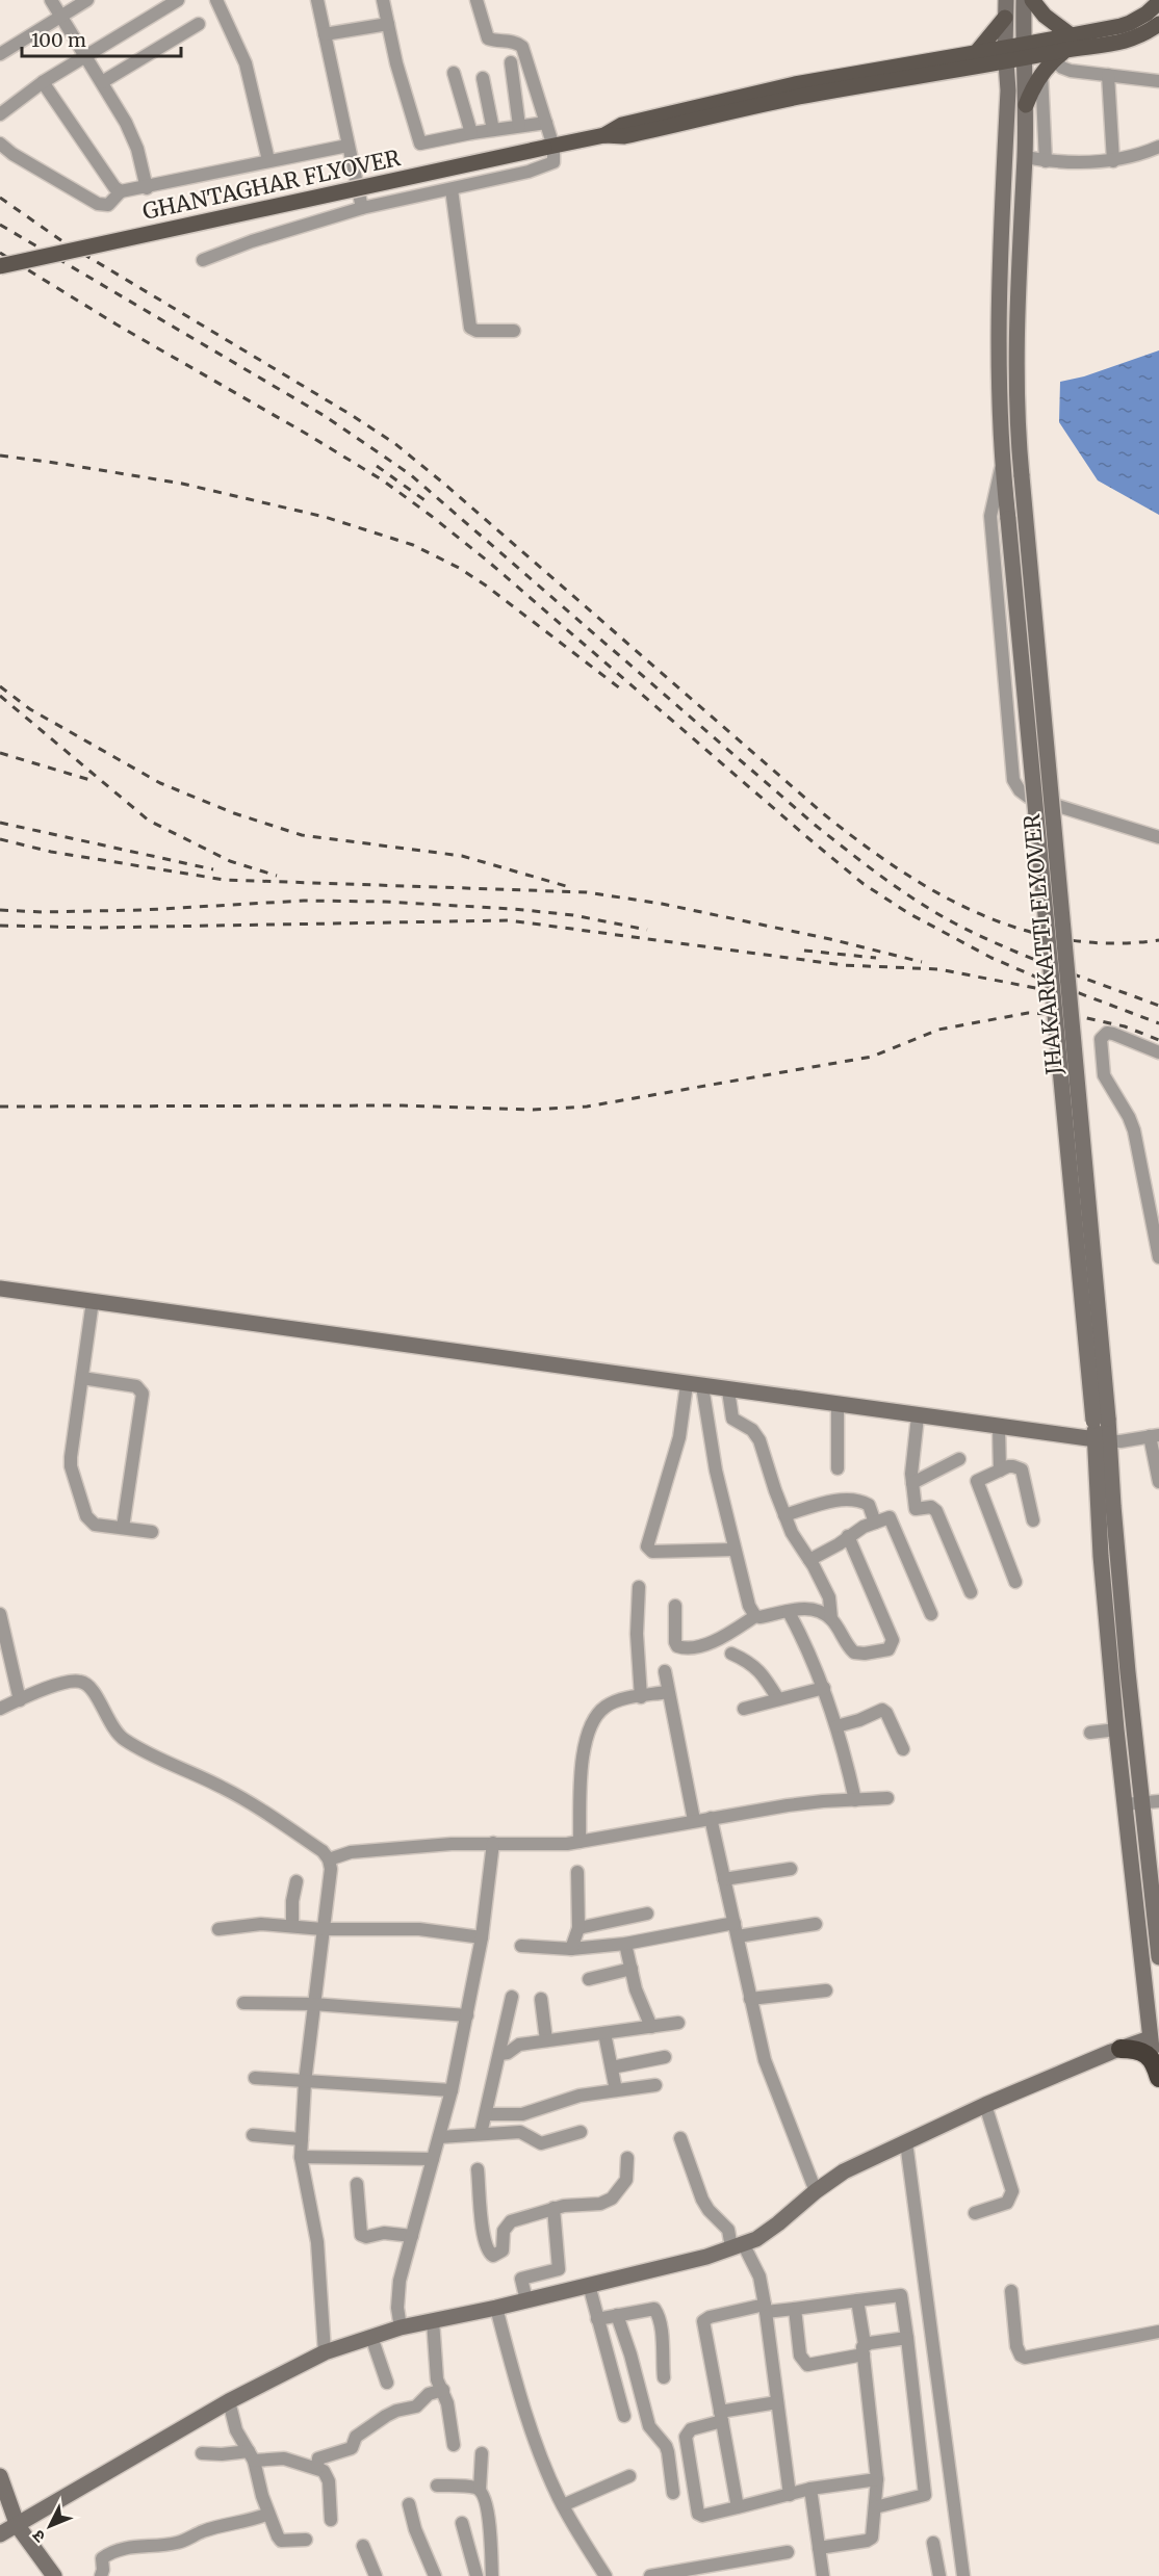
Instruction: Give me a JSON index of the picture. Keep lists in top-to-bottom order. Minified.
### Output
{"streets":{"main road":["GHANTAGHAR FLYOVER","JHAKARKATTI FLYOVER"]},"scale_bar":"100 m","north":"bottom left"}
